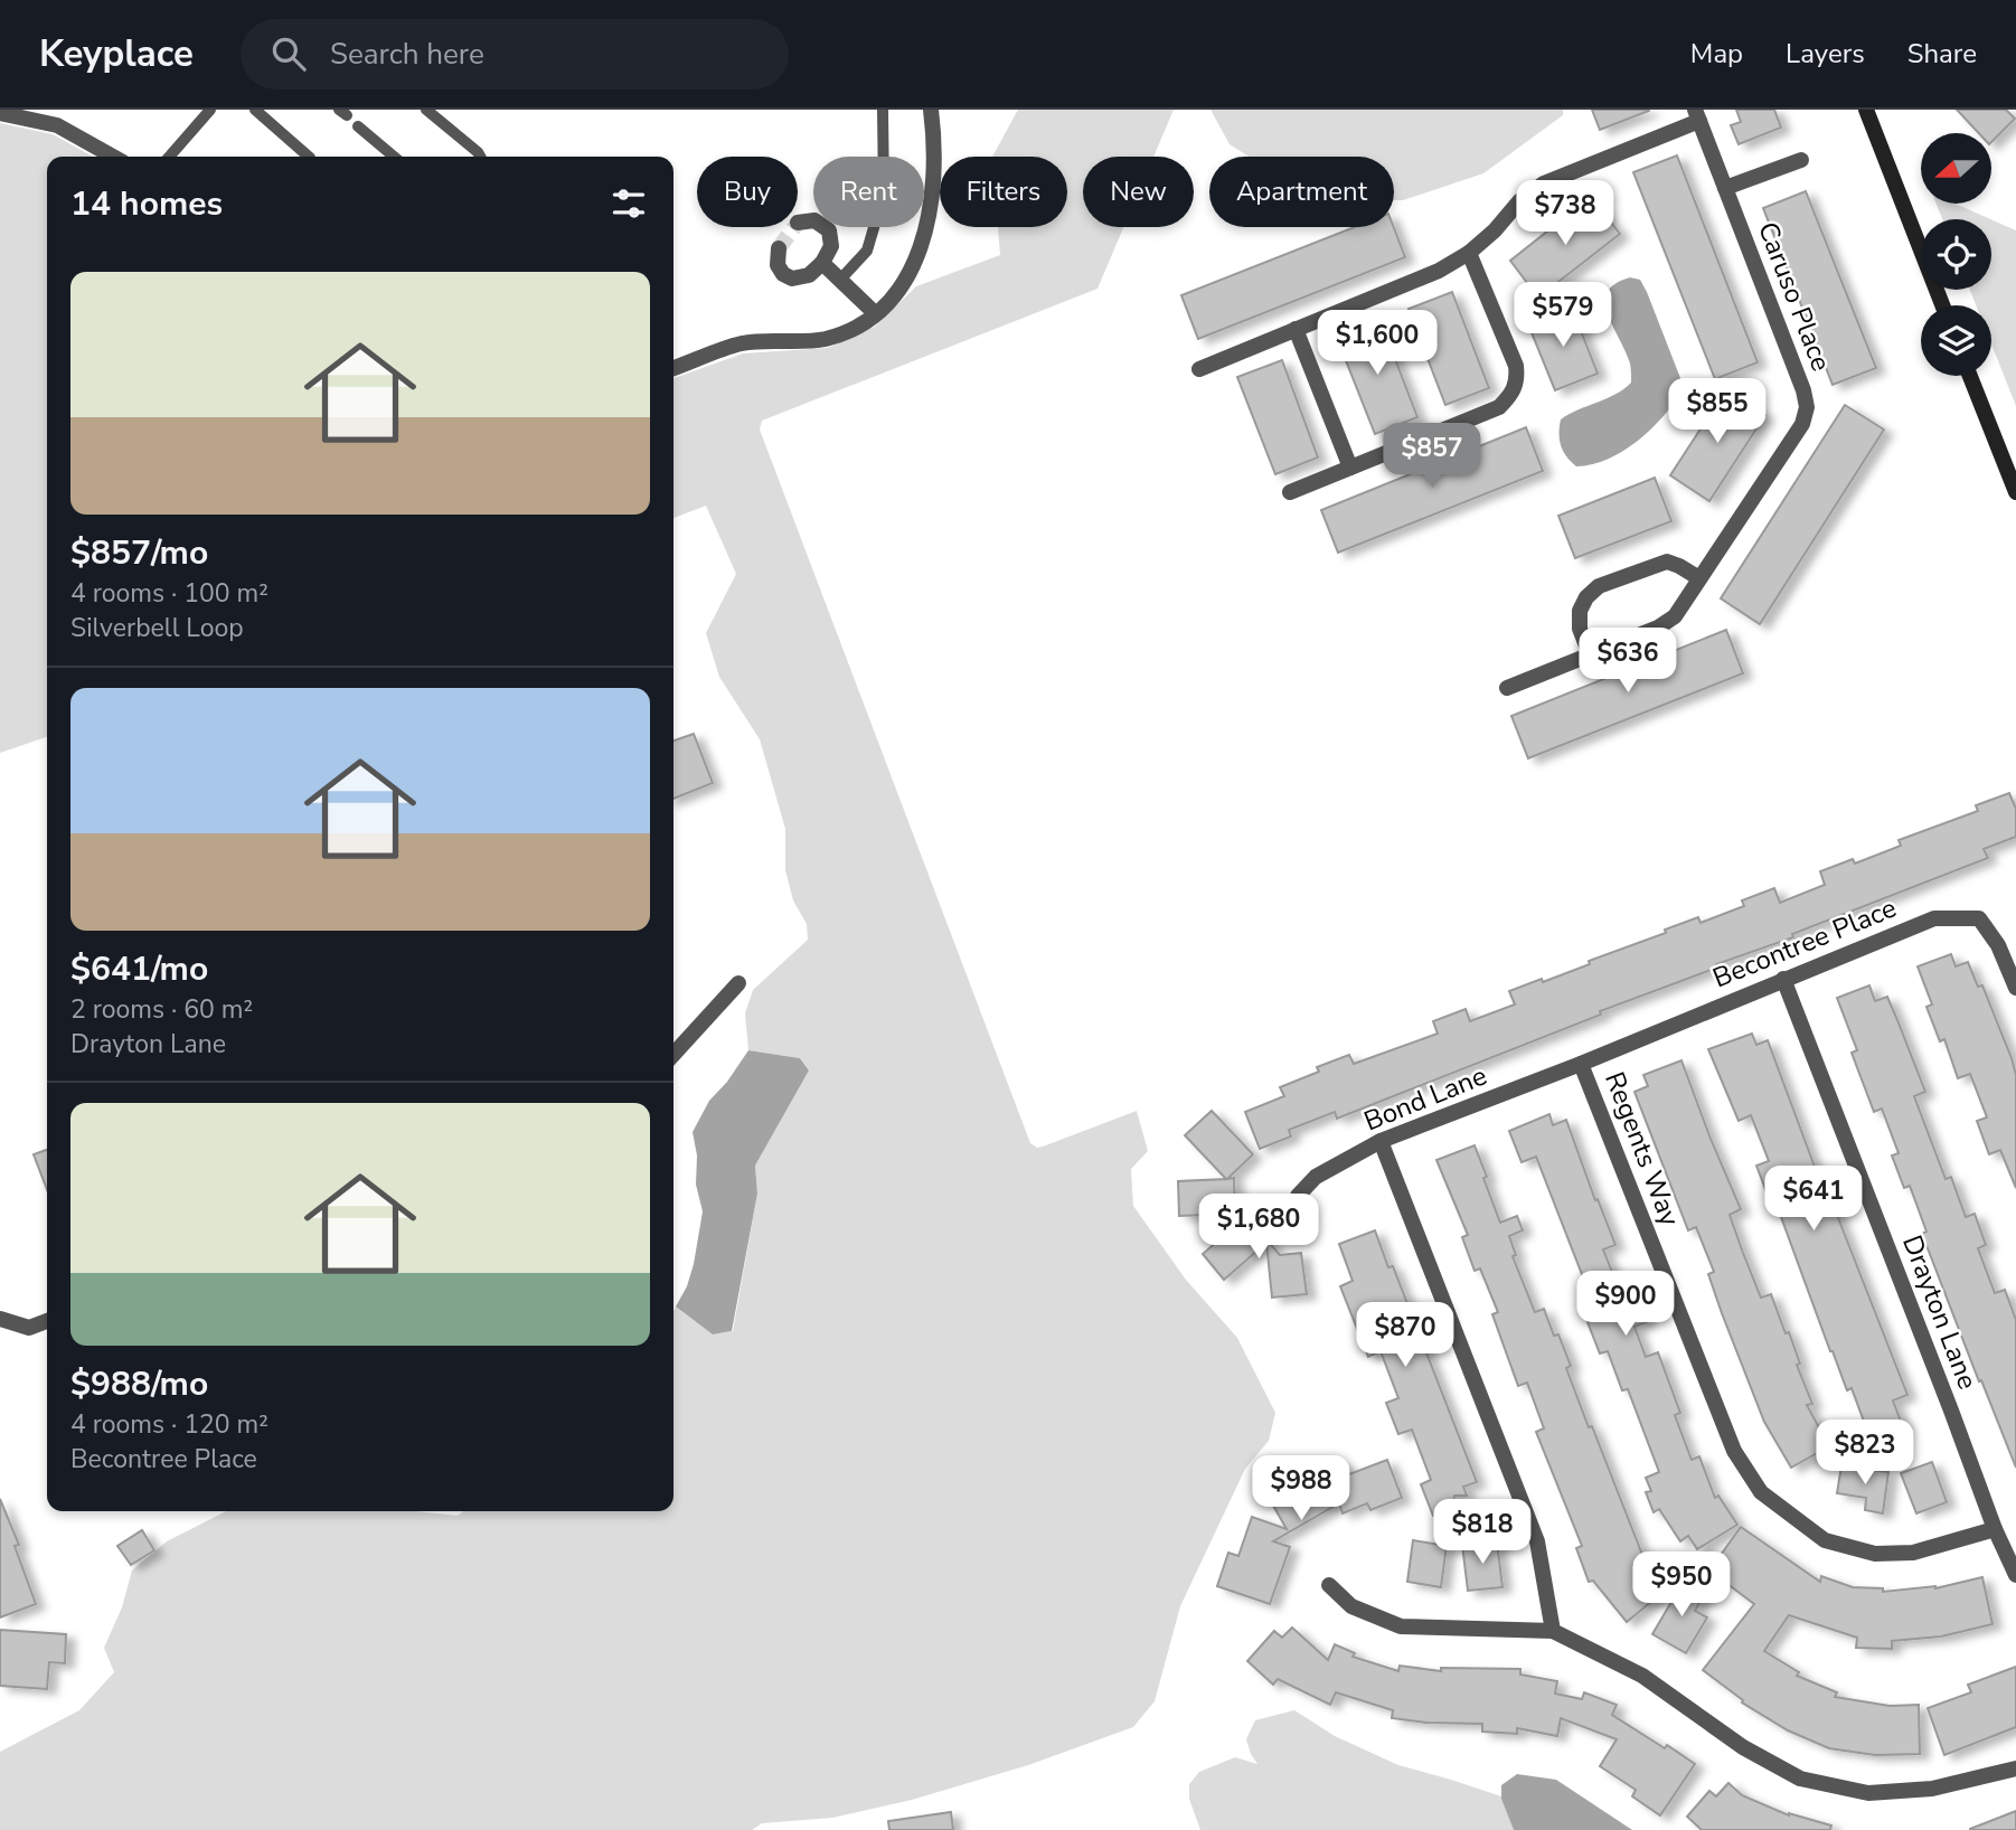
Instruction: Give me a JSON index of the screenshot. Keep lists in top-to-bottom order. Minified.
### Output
{"streets":{"street":["Caruso Place","Becontree Place","Bond Lane","Regents Way","Drayton Lane"]},"crossings":[["Becontree Place","Bond Lane"],["Becontree Place","Regents Way"],["Becontree Place","Drayton Lane"],["Bond Lane","Regents Way"],["Regents Way","Drayton Lane"]],"north":"left","page":{"header":"Keyplace","search":"Search here","nav":["Map","Layers","Share"],"chip":["Buy","Rent","Filters","New","Apartment"],"heading":"14 homes","price":["$738","$579","$1,600","$855","$857","$636","$641","$1,680","$900","$870","$823","$988","$818","$950"],"list":[{"name":"$857/mo","note":"4 rooms · 100 m² · Silverbell Loop"},{"name":"$641/mo","note":"2 rooms · 60 m² · Drayton Lane"},{"name":"$988/mo","note":"4 rooms · 120 m² · Becontree Place"}]}}
